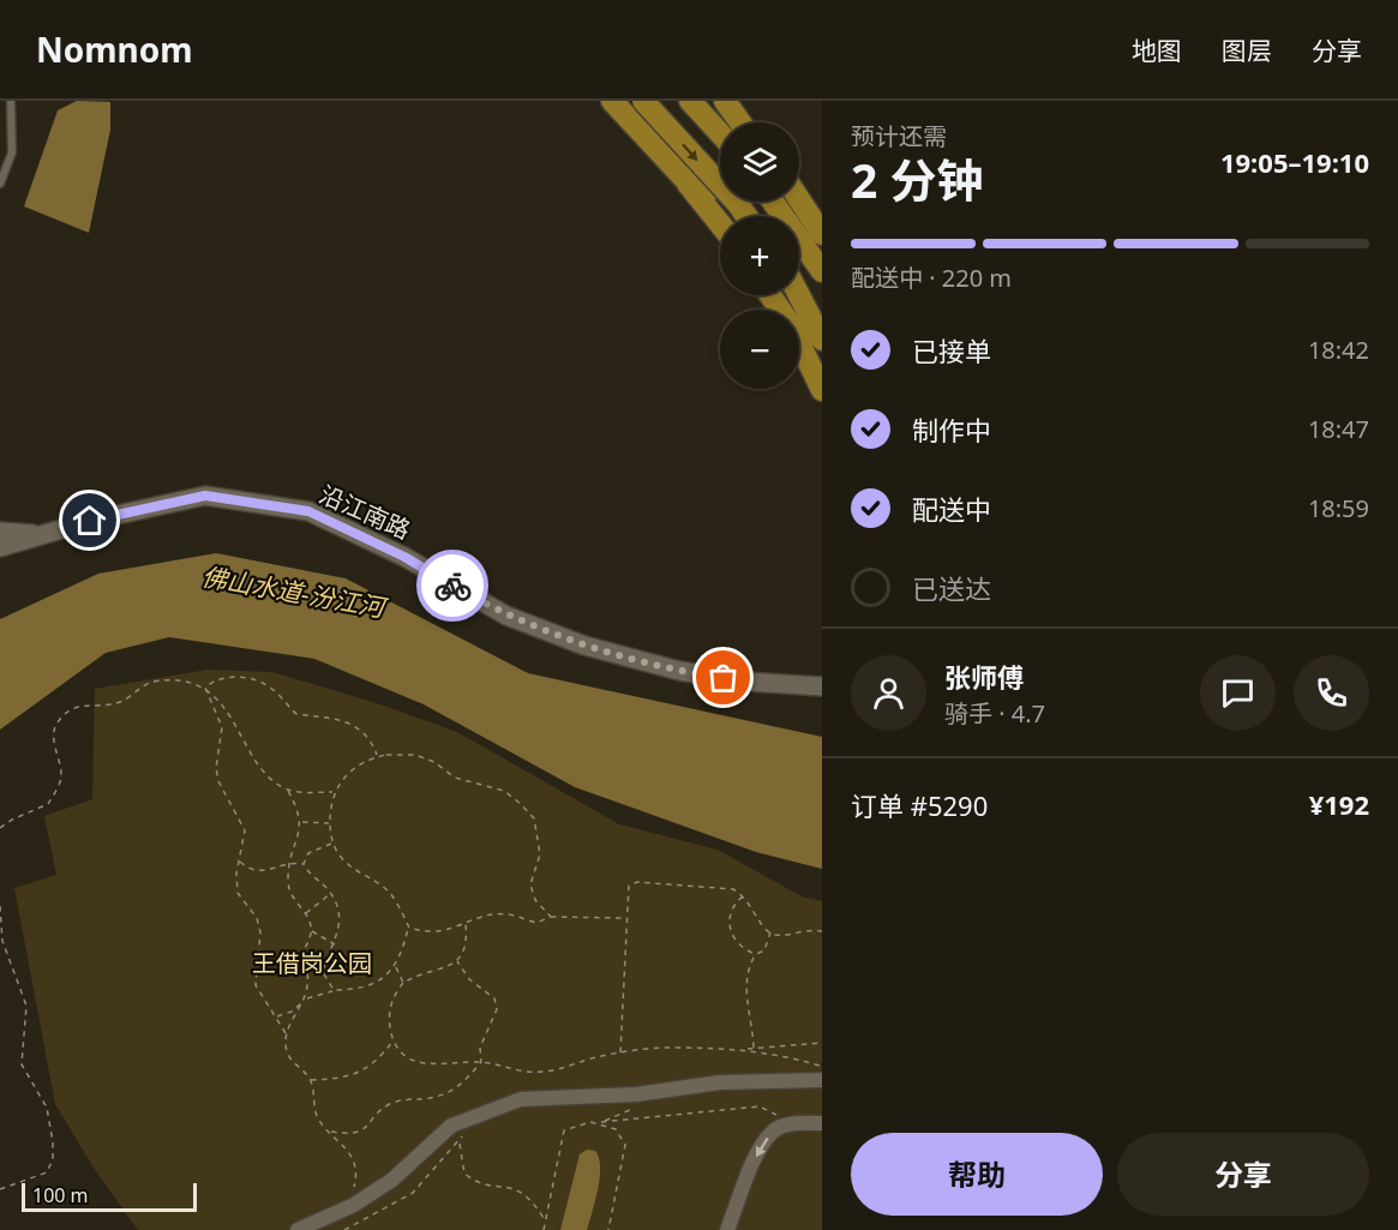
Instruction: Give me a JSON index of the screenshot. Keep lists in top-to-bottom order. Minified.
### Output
{"streets":{"street":["沿江南路"]},"water":["佛山水道-汾江河"],"parks":["王借岗公园"],"scale_bar":"100 m","page":{"header":"Nomnom","nav":["地图","图层","分享"],"heading":["2 分钟","预计还需","19:05–19:10"],"panel":["张师傅","骑手 · 4.7","订单 #5290","¥192"],"map_buttons":["+","−"],"bar":"配送中 · 220 m","list":[["已接单","18:42"],["制作中","18:47"],["配送中","18:59"],"已送达"],"buttons":["帮助","分享"],"scale":"100 m"}}
